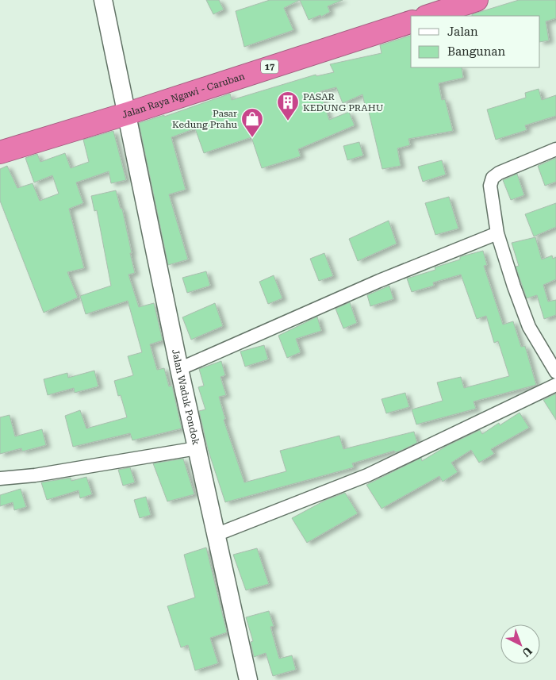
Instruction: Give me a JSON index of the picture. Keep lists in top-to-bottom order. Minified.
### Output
{"streets":{"highway":["17","Jalan Raya Ngawi - Caruban"],"street":["Jalan Waduk Pondok"]},"crossings":[["Jalan Raya Ngawi - Caruban","Jalan Waduk Pondok"]],"places":{"building":["PASAR KEDUNG PRAHU"],"shop":["Pasar Kedung Prahu"]},"legend":["Jalan","Bangunan"],"north":"bottom right"}
